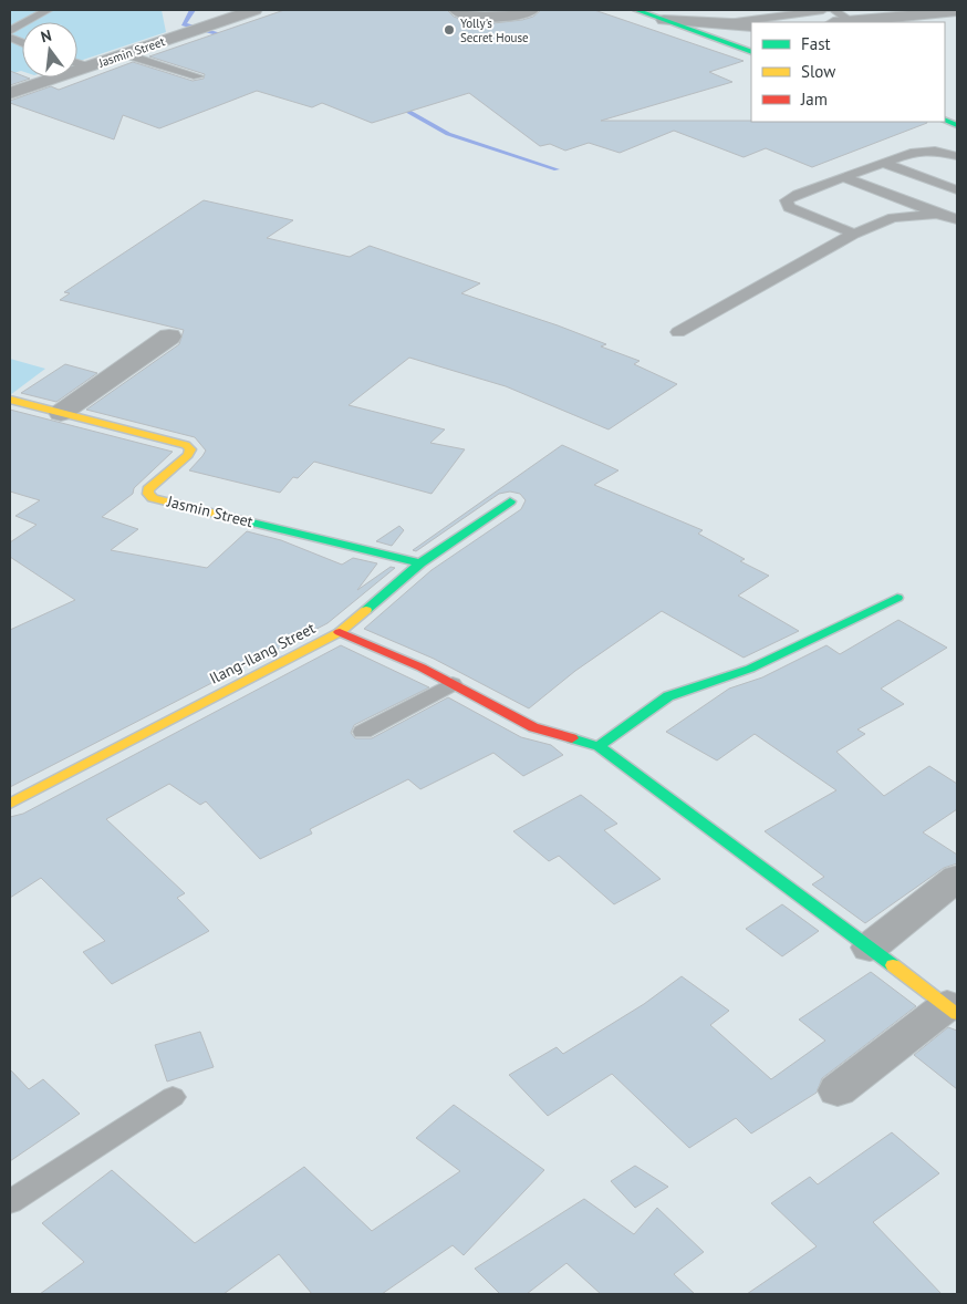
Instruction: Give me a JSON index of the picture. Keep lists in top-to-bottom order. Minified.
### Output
{"streets":{"street":["Jasmin Street","Ilang-Ilang Street"]},"crossings":[["Jasmin Street","Ilang-Ilang Street"]],"places":["Yolly's Secret House"],"legend":["Fast","Slow","Jam"],"north":"top"}
